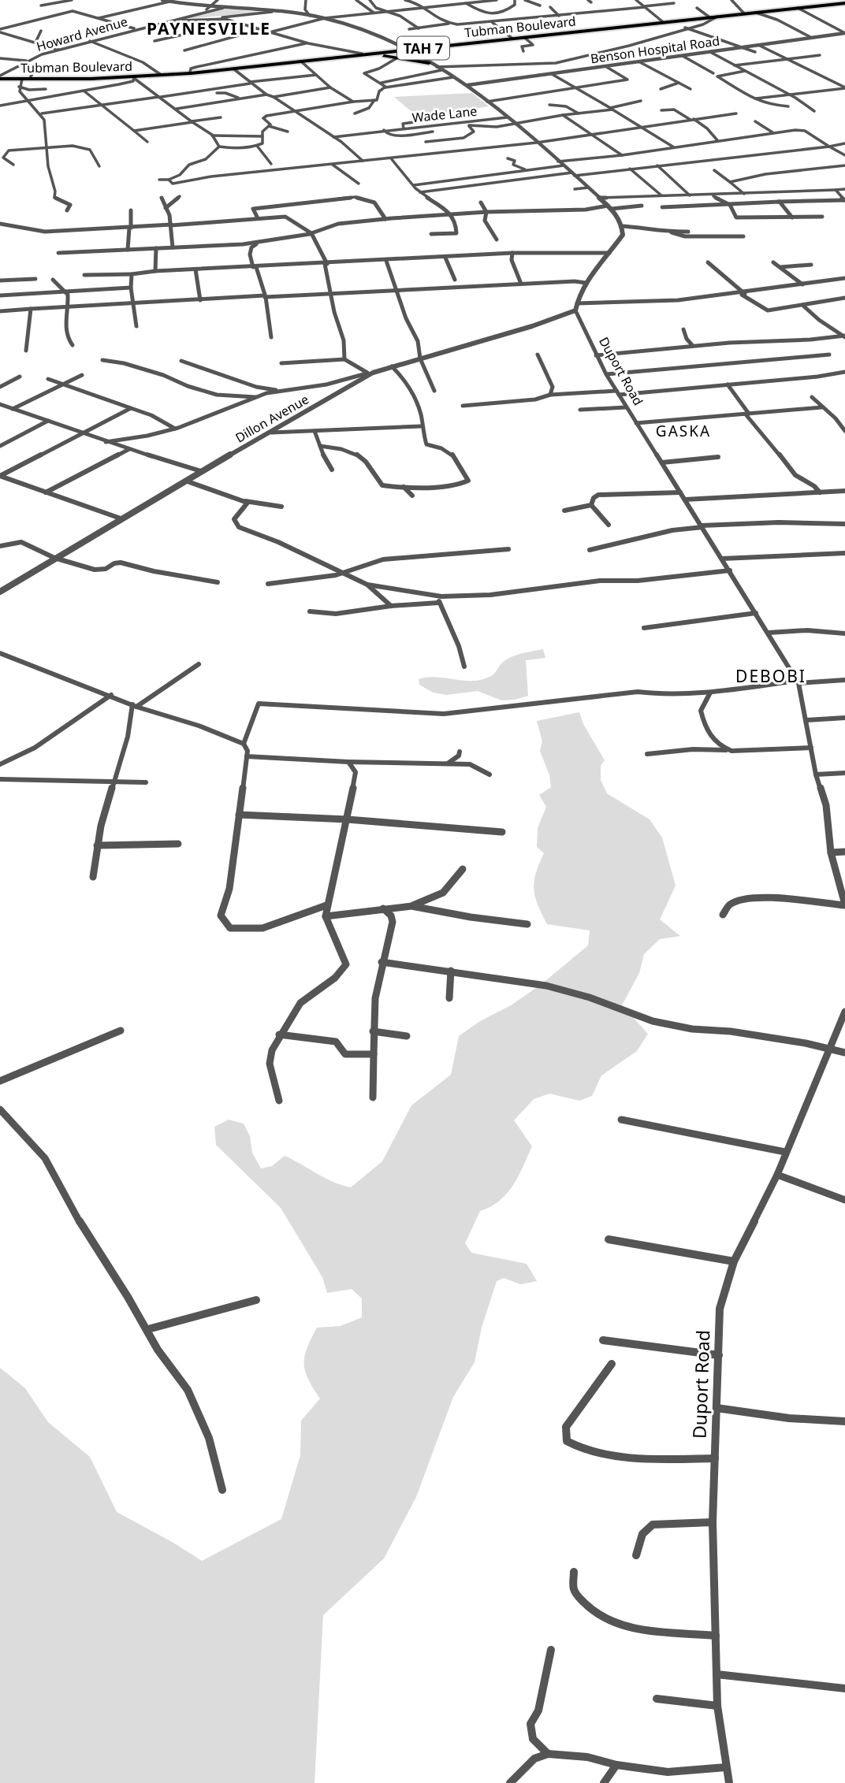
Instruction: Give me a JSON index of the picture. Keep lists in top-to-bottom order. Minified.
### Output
{"streets":{"highway":["Tubman Boulevard","TAH 7"],"street":["Howard Avenue","Benson Hospital Road","Wade Lane","Duport Road","Dillon Avenue"]},"crossings":[["Tubman Boulevard","Howard Avenue"],["Duport Road","Dillon Avenue"]],"districts":["PAYNESVILLE","GASKA","DEBOBI"]}
